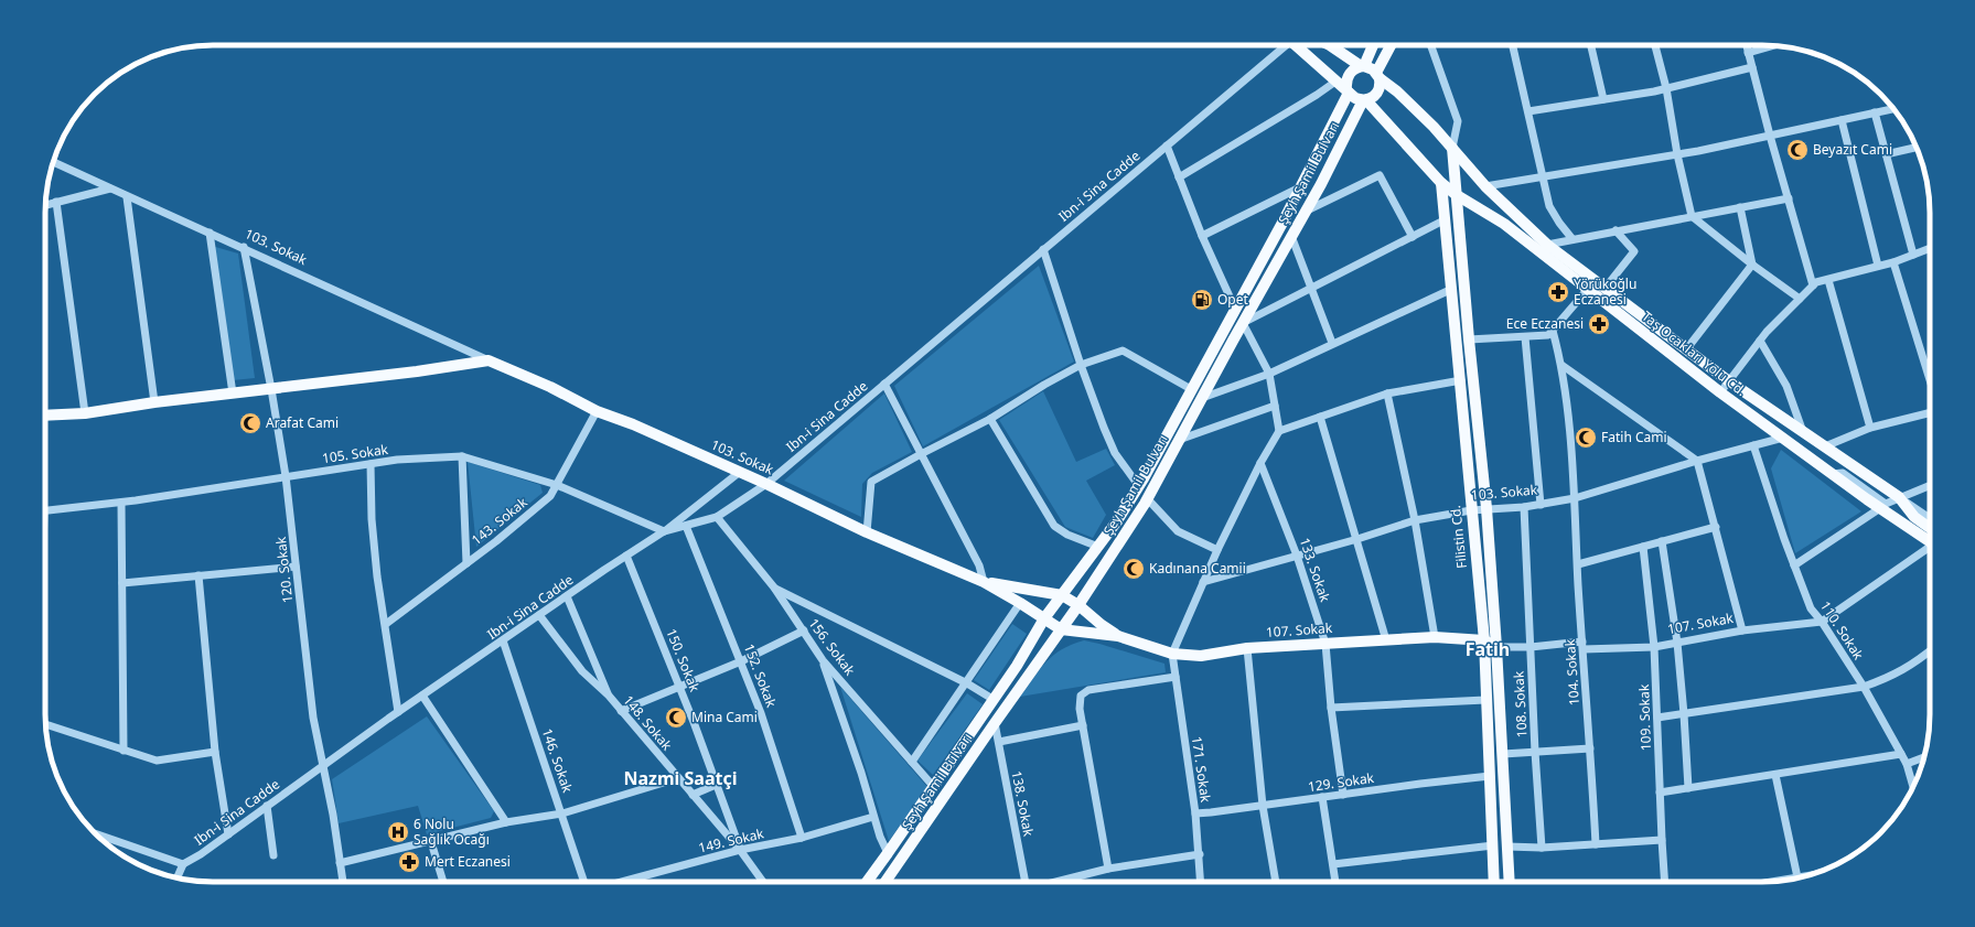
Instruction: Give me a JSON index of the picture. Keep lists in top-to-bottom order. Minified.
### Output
{"streets":{"main road":["Şeyh Şamil Bulvarı","103. Sokak","Taş Ocakları Yolu Cd.","Filistin Cd.","107. Sokak"],"street":["Ibn-i Sina Cadde","105. Sokak","143. Sokak","120. Sokak","133. Sokak","110. Sokak","156. Sokak","150. Sokak","104. Sokak","152. Sokak","108. Sokak","109. Sokak","148. Sokak","146. Sokak","171. Sokak","129. Sokak","138. Sokak","149. Sokak"]},"crossings":[["Şeyh Şamil Bulvarı","103. Sokak"],["Şeyh Şamil Bulvarı","Taş Ocakları Yolu Cd."],["Şeyh Şamil Bulvarı","156. Sokak"],["Şeyh Şamil Bulvarı","138. Sokak"],["Ibn-i Sina Cadde","103. Sokak"],["Ibn-i Sina Cadde","105. Sokak"],["Ibn-i Sina Cadde","120. Sokak"],["Ibn-i Sina Cadde","156. Sokak"],["Ibn-i Sina Cadde","150. Sokak"],["Ibn-i Sina Cadde","152. Sokak"],["Ibn-i Sina Cadde","148. Sokak"],["Ibn-i Sina Cadde","146. Sokak"],["103. Sokak","Taş Ocakları Yolu Cd."],["103. Sokak","143. Sokak"],["103. Sokak","Filistin Cd."],["103. Sokak","120. Sokak"],["103. Sokak","133. Sokak"],["103. Sokak","107. Sokak"],["103. Sokak","110. Sokak"],["103. Sokak","104. Sokak"],["103. Sokak","108. Sokak"],["Taş Ocakları Yolu Cd.","Filistin Cd."],["105. Sokak","143. Sokak"],["105. Sokak","120. Sokak"],["Filistin Cd.","107. Sokak"],["Filistin Cd.","129. Sokak"],["133. Sokak","107. Sokak"],["133. Sokak","129. Sokak"],["107. Sokak","110. Sokak"],["107. Sokak","104. Sokak"],["107. Sokak","108. Sokak"],["107. Sokak","109. Sokak"],["107. Sokak","171. Sokak"],["150. Sokak","148. Sokak"],["150. Sokak","149. Sokak"],["152. Sokak","149. Sokak"],["148. Sokak","149. Sokak"],["171. Sokak","129. Sokak"]],"districts":["Fatih","Nazmi Saatçi"],"places":{"mosque":["Beyazıt Cami","Arafat Cami","Fatih Cami","Kadınana Camii","Mina Cami"],"pharmacy":["Yörükoğlu Eczanesi","Ece Eczanesi","Mert Eczanesi"],"fuel station":["Opet"],"hospital":["6 Nolu Sağlık Ocağı"]}}
